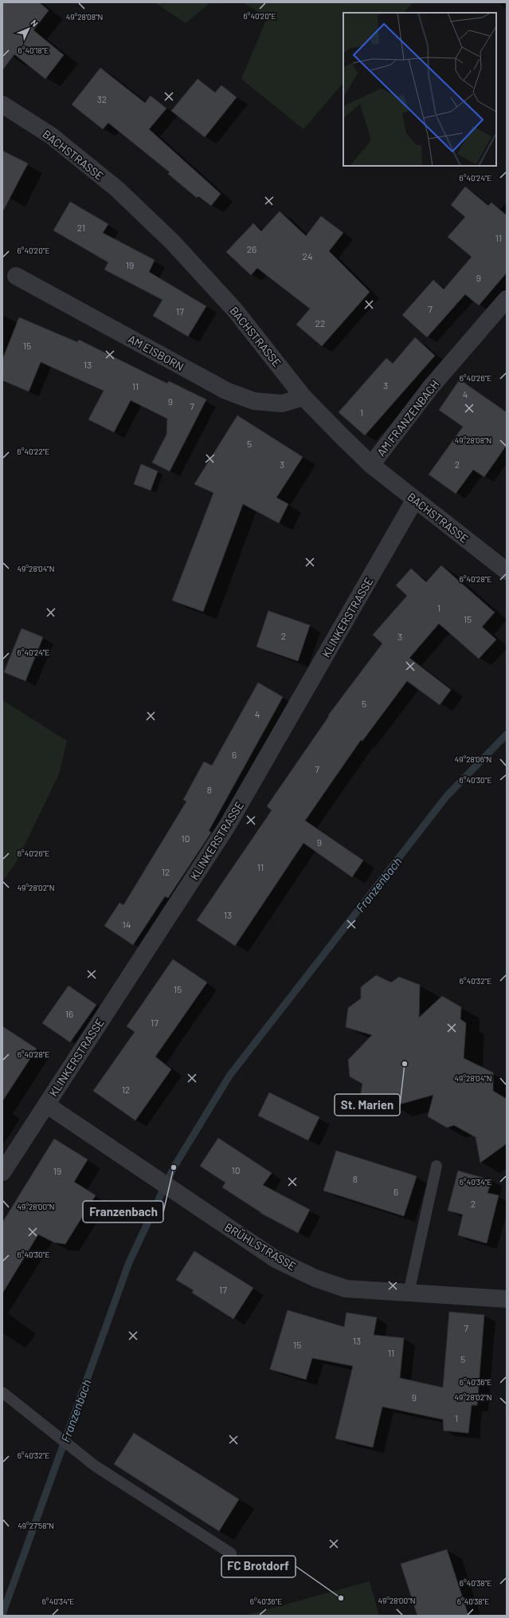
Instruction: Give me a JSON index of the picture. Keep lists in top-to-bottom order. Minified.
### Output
{"streets":{"street":["BACHSTRASSE","AM EISBORN","AM FRANZENBACH","KLINKERSTRASSE","BRÜHLSTRASSE"]},"crossings":[["BACHSTRASSE","AM EISBORN"],["BACHSTRASSE","AM FRANZENBACH"],["BACHSTRASSE","KLINKERSTRASSE"],["KLINKERSTRASSE","BRÜHLSTRASSE"]],"water":["Franzenbach"],"places":["St. Marien","Franzenbach","FC Brotdorf"],"house_numbers":["32","21","11","26","24","19","9","7","17","22","15","13","3","11","4","9","7","1","5","3","2","1","15","2","3","5","4","6","7","8","10","9","11","12","13","14","15","16","17","12","10","19","8","6","2","17","7","13","15","11","5","9","1"],"north":"top right","coordinates":["6°40'20\"E","49°28'08\"N","6°40'18\"E","6°40'24\"E","6°40'26\"E","6°40'22\"E","49°28'04\"N","6°40'28\"E","49°28'06\"N","6°40'30\"E","49°28'02\"N","6°40'32\"E","6°40'34\"E","49°28'00\"N","6°40'36\"E","49°27'58\"N","6°40'38\"E"]}
